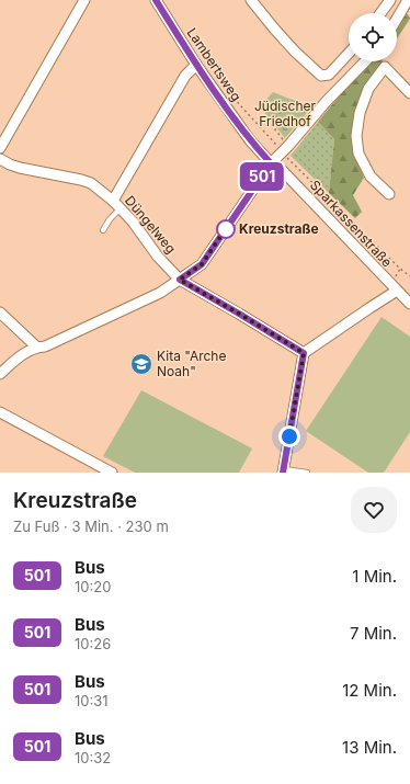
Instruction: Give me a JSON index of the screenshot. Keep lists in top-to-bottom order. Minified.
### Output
{"streets":{"street":["Lambertsweg","Sparkassenstraße","Düngelweg"]},"crossings":[["Lambertsweg","Sparkassenstraße"]],"parks":["Jüdischer Friedhof"],"places":{"other":["Kreuzstraße"],"school or university":["Kita \"Arche Noah\""]},"lines":["bus line 501"],"page":{"on_map":"501","heading":["Kreuzstraße","Zu Fuß · 3 Min. · 230 m"],"list":[{"mark":"501","name":"Bus","note":"10:20","value":"1 Min."},{"mark":"501","name":"Bus","note":"10:26","value":"7 Min."},{"mark":"501","name":"Bus","note":"10:31","value":"12 Min."},{"mark":"501","name":"Bus","note":"10:32","value":"13 Min."}]}}
